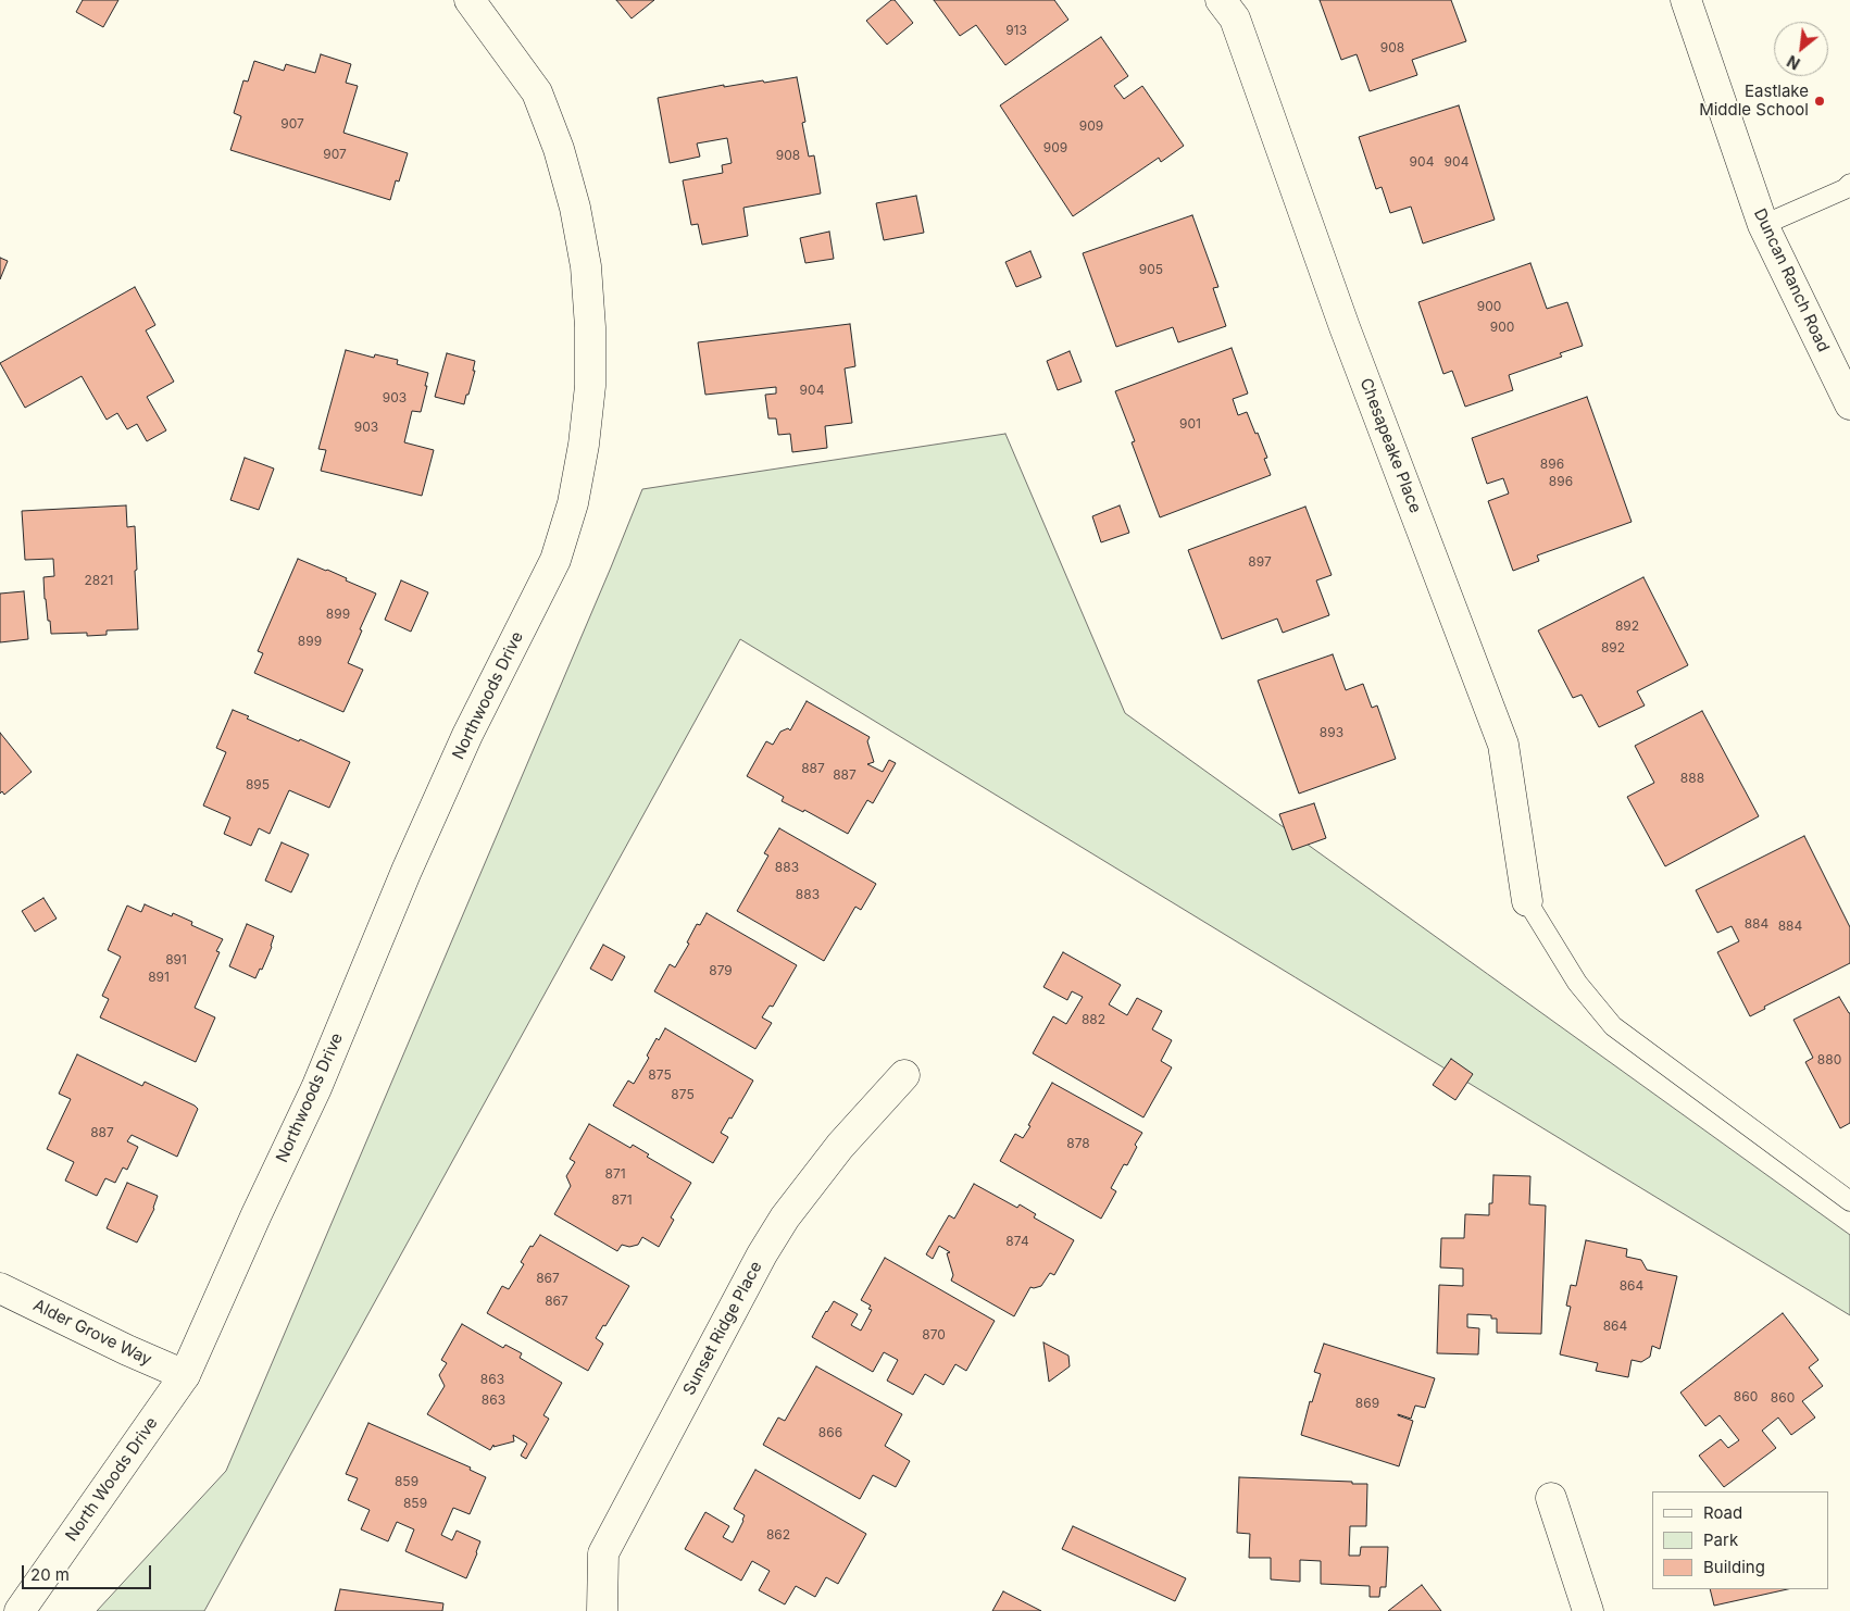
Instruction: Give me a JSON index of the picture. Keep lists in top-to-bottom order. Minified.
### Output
{"streets":{"street":["Duncan Ranch Road","Chesapeake Place","Northwoods Drive","Sunset Ridge Place","Alder Grove Way","North Woods Drive"]},"crossings":[["Northwoods Drive","Alder Grove Way"],["Northwoods Drive","North Woods Drive"],["Alder Grove Way","North Woods Drive"]],"places":["Eastlake Middle School"],"house_numbers":["913","908","907","909","909","907","908","904","904","905","900","900","904","903","901","903","896","896","897","2821","899","892","899","892","893","887","887","888","895","883","883","884","884","891","879","891","882","880","875","875","887","878","871","871","874","867","864","867","864","870","863","860","860","863","869","866","859","859","862"],"legend":["Road","Park","Building"],"scale_bar":"20 m","north":"bottom left"}
